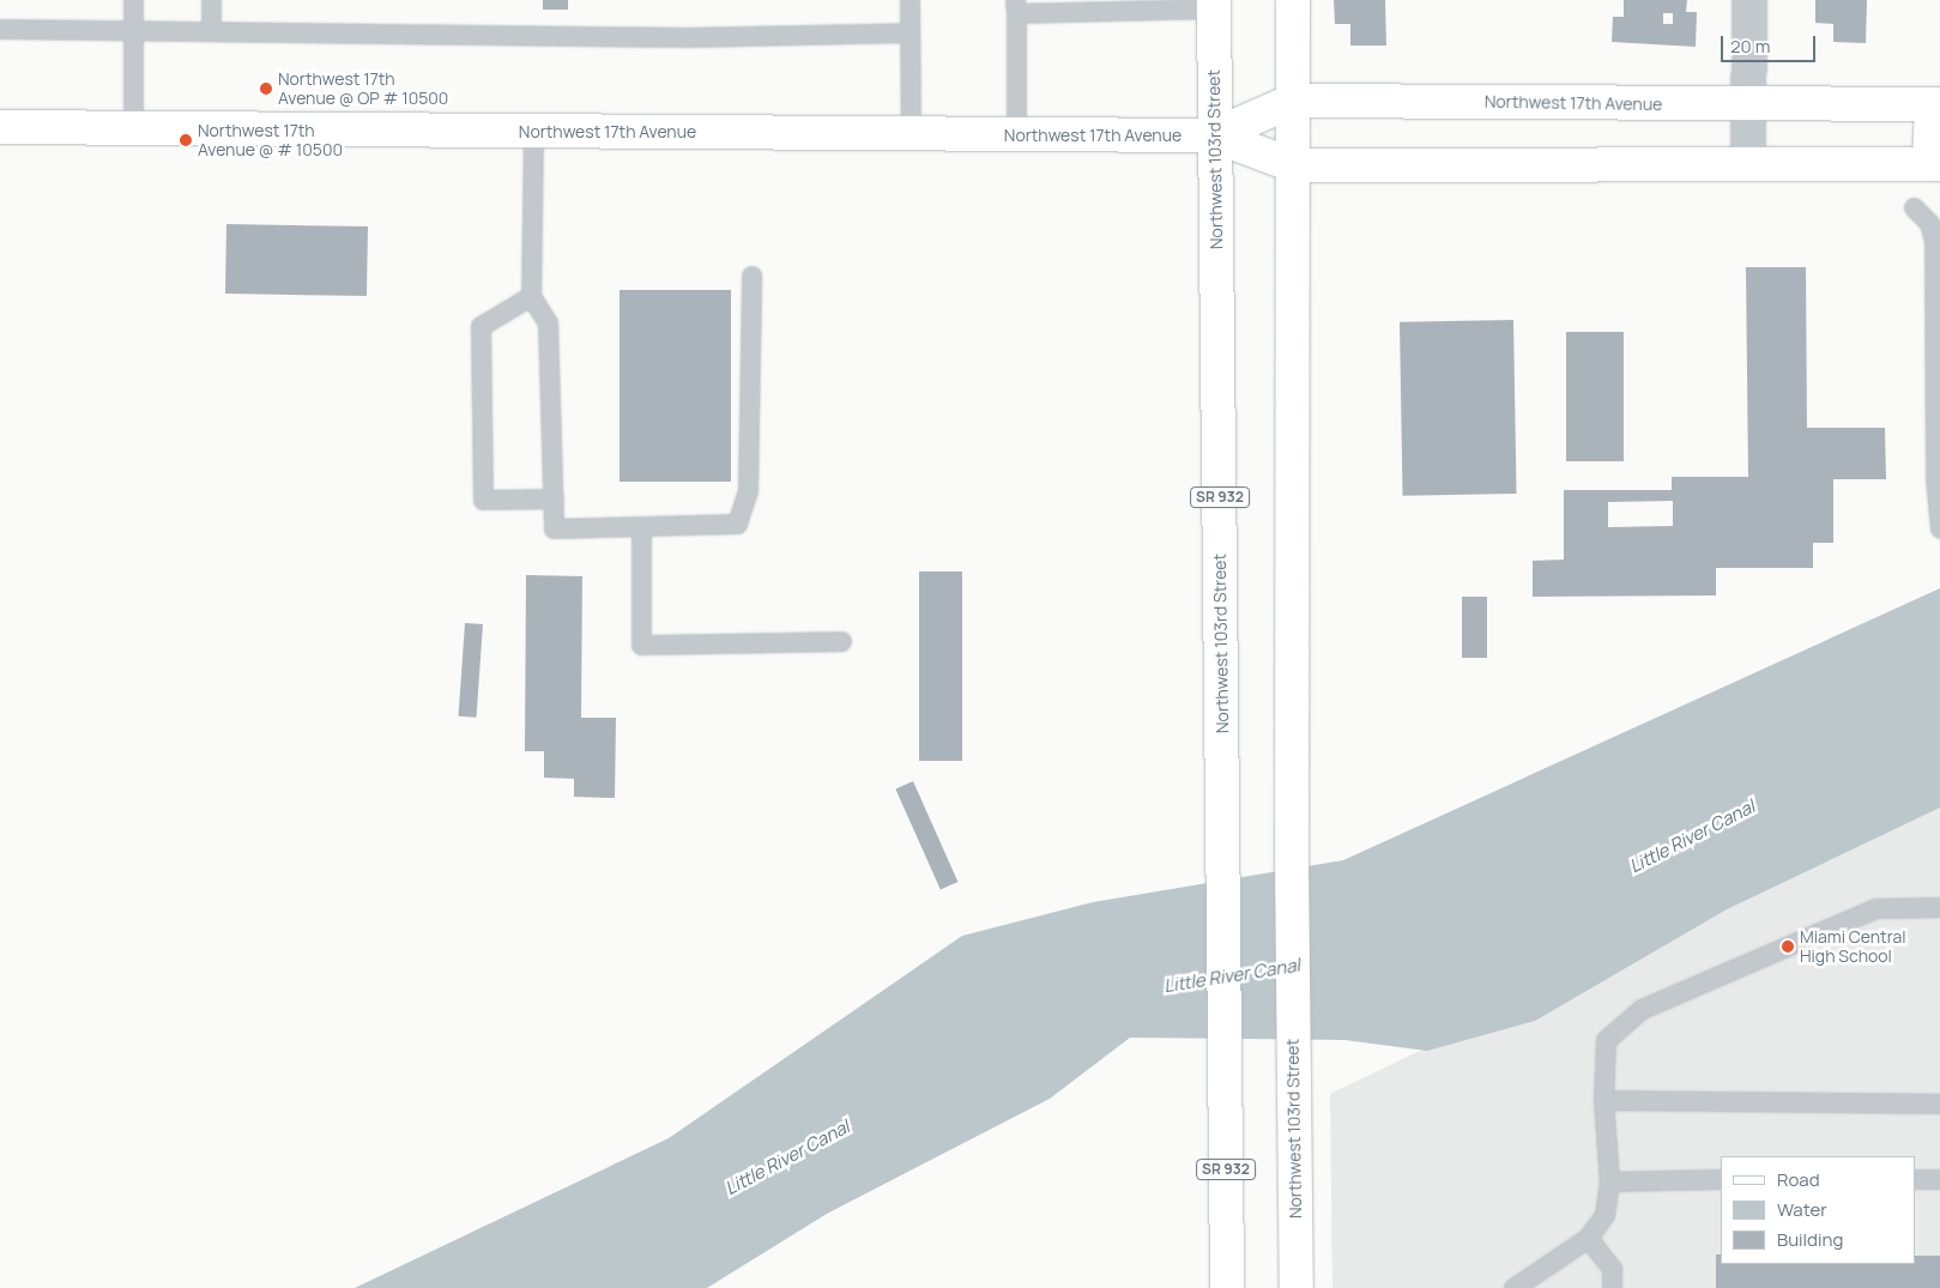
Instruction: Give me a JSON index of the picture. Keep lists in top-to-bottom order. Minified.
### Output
{"streets":{"main road":["Northwest 17th Avenue","Northwest 103rd Street","SR 932"]},"crossings":[["Northwest 17th Avenue","Northwest 103rd Street"]],"water":["Little River Canal"],"places":["Northwest 17th Avenue @ OP # 10500","Northwest 17th Avenue @ # 10500","Miami Central High School"],"legend":["Road","Water","Building"],"scale_bar":"20 m"}
